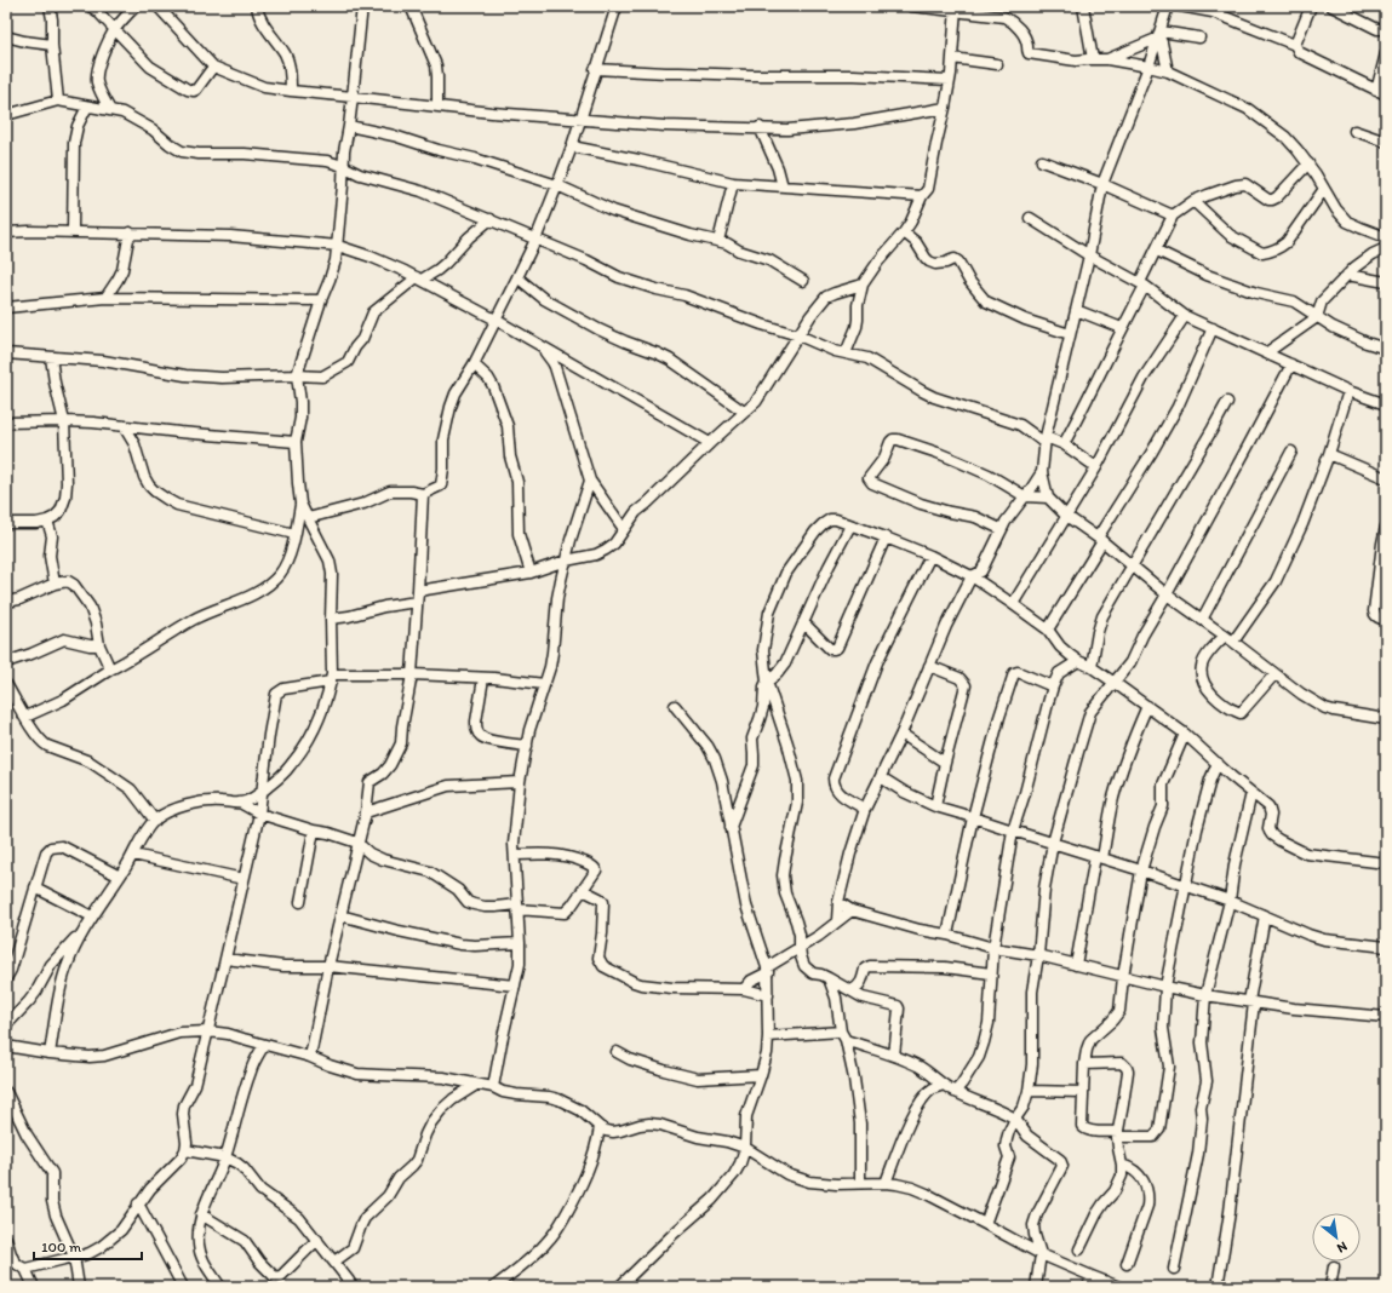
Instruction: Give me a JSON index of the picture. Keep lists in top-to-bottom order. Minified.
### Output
{"scale_bar":"100 m","north":"bottom right"}
